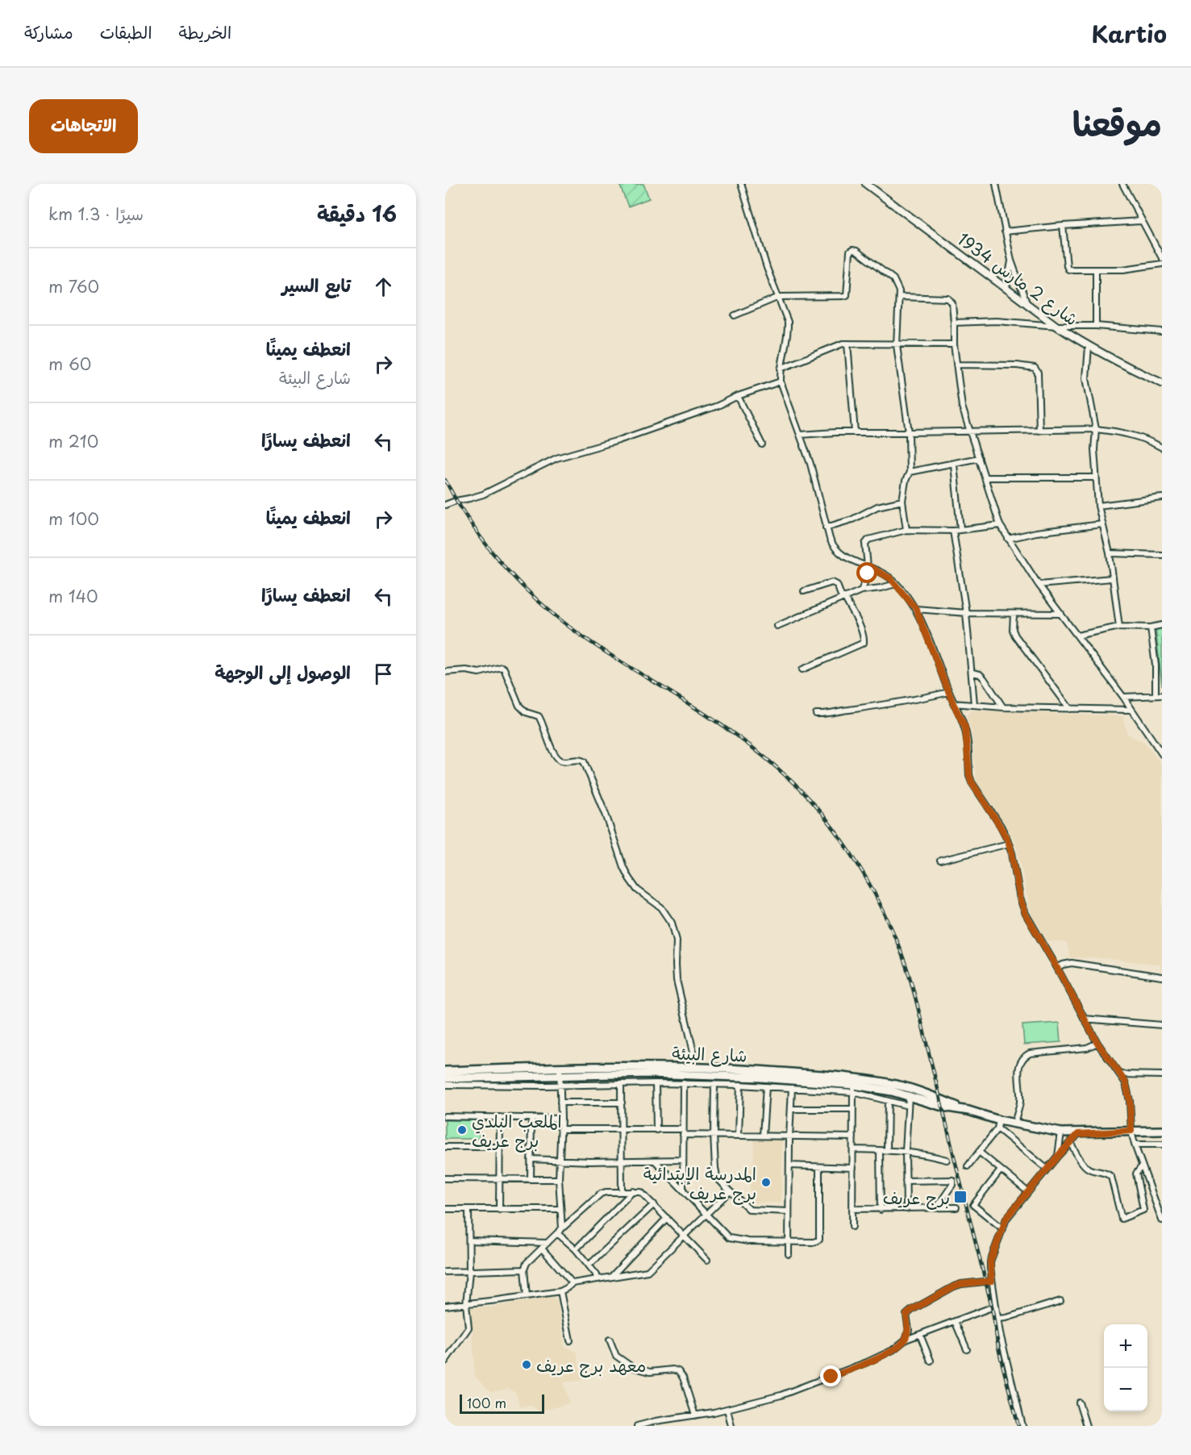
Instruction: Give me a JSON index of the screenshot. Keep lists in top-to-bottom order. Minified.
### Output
{"streets":{"main road":["شارع البيئة"],"street":["شارع 2 مارس 1934"]},"places":{"other":["الملعب البلدي برج عريف","المدرسة الإبتدائية برج عريف","معهد برج عريف"],"transit":["برج عريف"]},"scale_bar":"100 m","page":{"header":"Kartio","nav":["الخريطة","الطبقات","مشاركة"],"title":"موقعنا","buttons":"الاتجاهات","heading":["16 دقيقة","سيرًا · 1.3 km"],"list":[["تابع السير","760 m"],["انعطف يمينًا","شارع البيئة","60 m"],["انعطف يسارًا","210 m"],["انعطف يمينًا","100 m"],["انعطف يسارًا","140 m"],"الوصول إلى الوجهة"],"map_buttons":["+","−"],"scale":"100 m"}}
